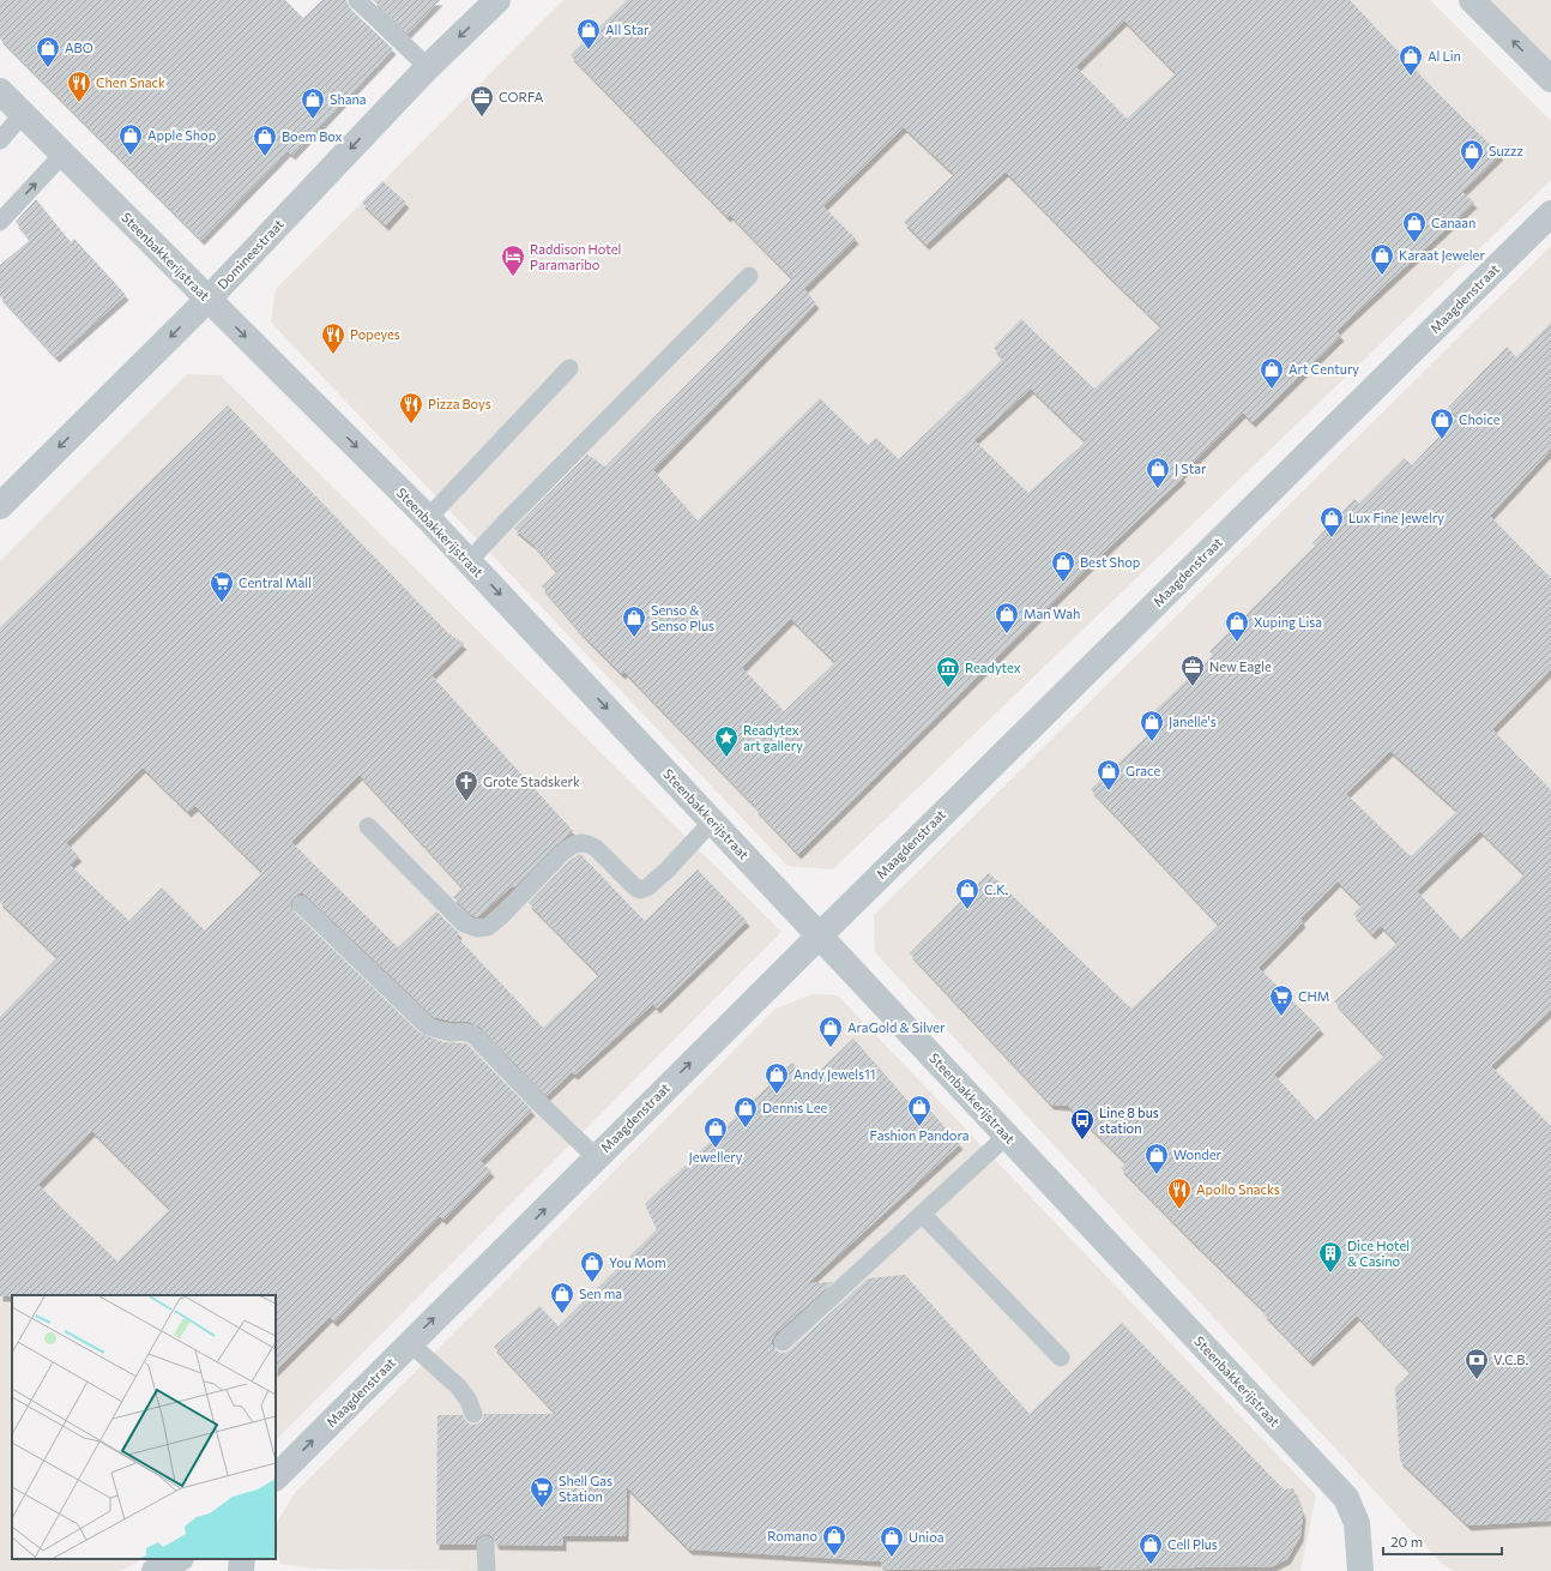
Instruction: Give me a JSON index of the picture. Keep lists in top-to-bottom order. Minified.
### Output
{"streets":{"street":["Domineestraat","Steenbakkerijstraat","Maagdenstraat"]},"crossings":[["Domineestraat","Steenbakkerijstraat"],["Steenbakkerijstraat","Maagdenstraat"]],"one_way":["Domineestraat","Maagdenstraat"],"places":{"shop":["All Star","ABO","Al Lin","Shana","Apple Shop","Boem Box","Suzzz","Canaan","Karaat Jeweler","Art Century","Choice","J Star","Lux Fine Jewelry","Best Shop","Man Wah","Senso & Senso Plus","Xuping Lisa","Janelle's","Grace","C.K.","AraGold & Silver","Andy Jewels11","Fashion Pandora","Dennis Lee","Jewellery","Wonder","You Mom","Sen ma","Romano","Unioa","Cell Plus"],"restaurant":["Chen Snack","Popeyes","Pizza Boys","Apollo Snacks"],"office":["CORFA","New Eagle"],"hotel":["Raddison Hotel Paramaribo"],"supermarket":["Central Mall","CHM","Shell Gas Station"],"museum":["Readytex"],"place":["Readytex art gallery"],"church":["Grote Stadskerk"],"bus stop":["Line 8 bus station"],"building":["Dice Hotel & Casino"],"bank":["V.C.B."]},"scale_bar":"20 m"}
